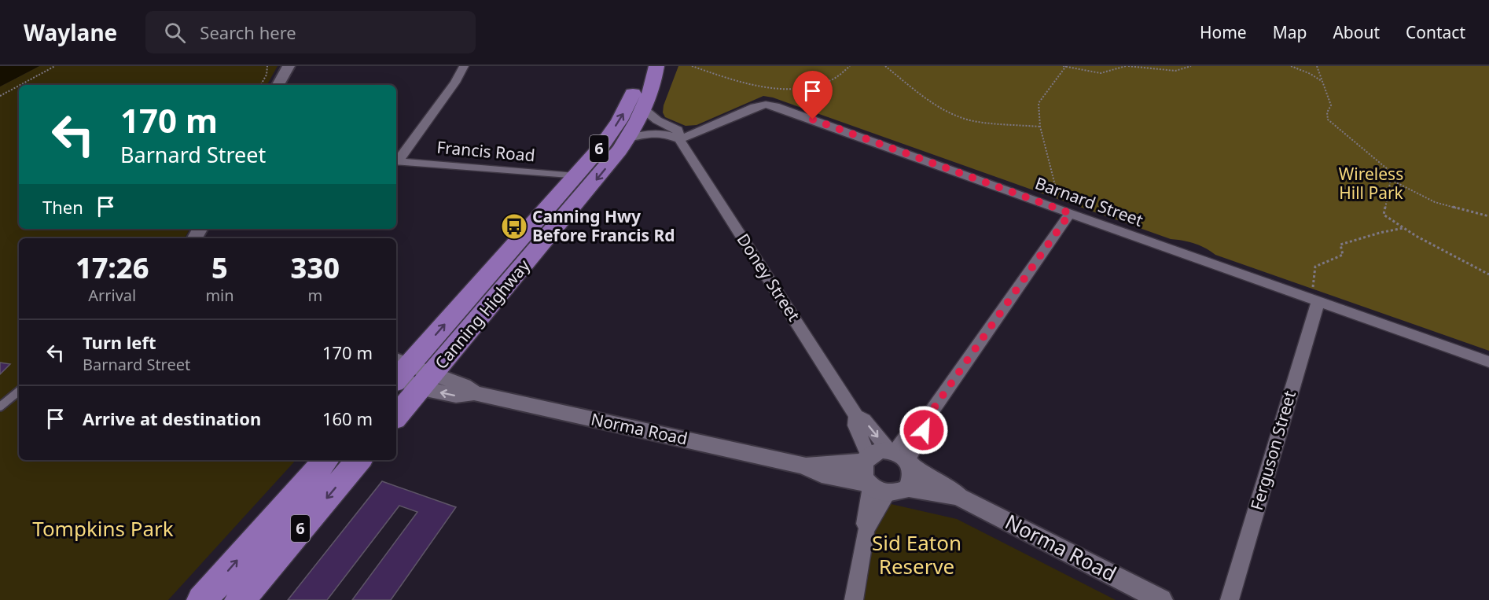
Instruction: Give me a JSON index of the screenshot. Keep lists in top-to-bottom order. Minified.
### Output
{"streets":{"highway":["6","Canning Highway"],"street":["Francis Road","Barnard Street","Doney Street","Norma Road","Ferguson Street"]},"crossings":[["Francis Road","Canning Highway"],["Barnard Street","Doney Street"],["Barnard Street","Ferguson Street"],["Doney Street","Canning Highway"],["Doney Street","Norma Road"],["Canning Highway","Norma Road"]],"parks":["Wireless Hill Park","Tompkins Park","Sid Eaton Reserve"],"places":{"bus stop":["Canning Hwy Before Francis Rd"]},"page":{"header":"Waylane","search":"Search here","nav":["Home","Map","About","Contact"],"turn":["170 m","Barnard Street"],"then":"Then","eta":["17:26","Arrival","5","min","330","m"],"list":[{"name":"Turn left","note":"Barnard Street","value":"170 m"},{"name":"Arrive at destination","value":"160 m"}]}}
